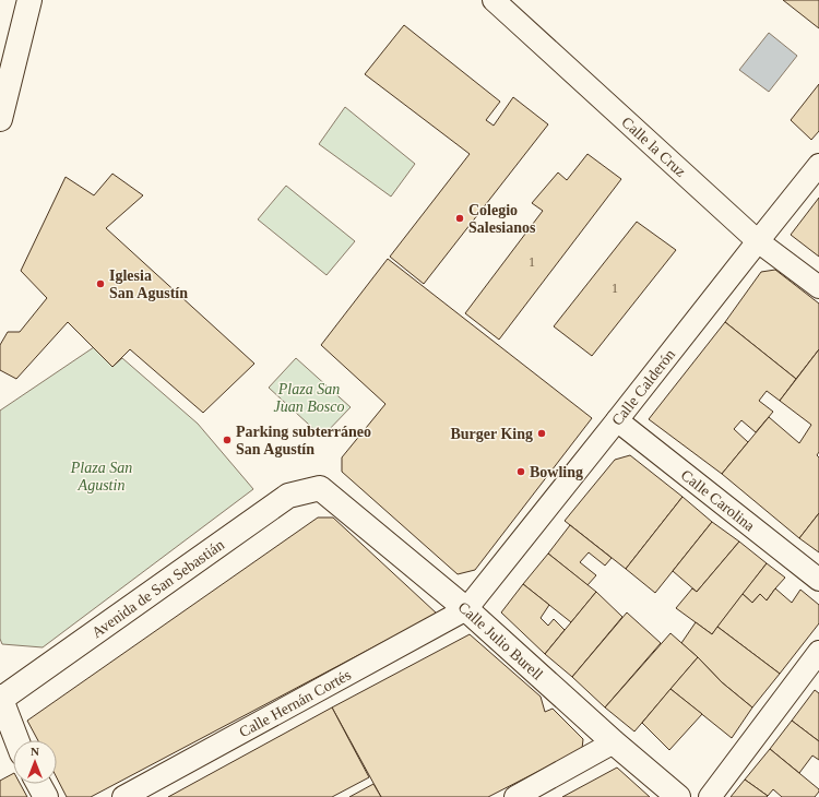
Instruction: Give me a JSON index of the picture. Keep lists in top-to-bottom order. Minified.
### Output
{"streets":{"main road":["Avenida de San Sebastián","Calle Julio Burell"],"street":["Calle la Cruz","Calle Calderón","Calle Carolina","Calle Hernán Cortés"]},"crossings":[["Calle la Cruz","Calle Calderón"],["Calle Calderón","Calle Carolina"],["Calle Calderón","Calle Julio Burell"],["Calle Calderón","Calle Hernán Cortés"],["Avenida de San Sebastián","Calle Julio Burell"],["Calle Julio Burell","Calle Hernán Cortés"]],"parks":["Plaza San Juan Bosco","Plaza San Agustin"],"places":["Colegio Salesianos","Iglesia San Agustín","Burger King","Parking subterráneo San Agustín","Bowling"],"house_numbers":["1","1"],"north":"top"}
